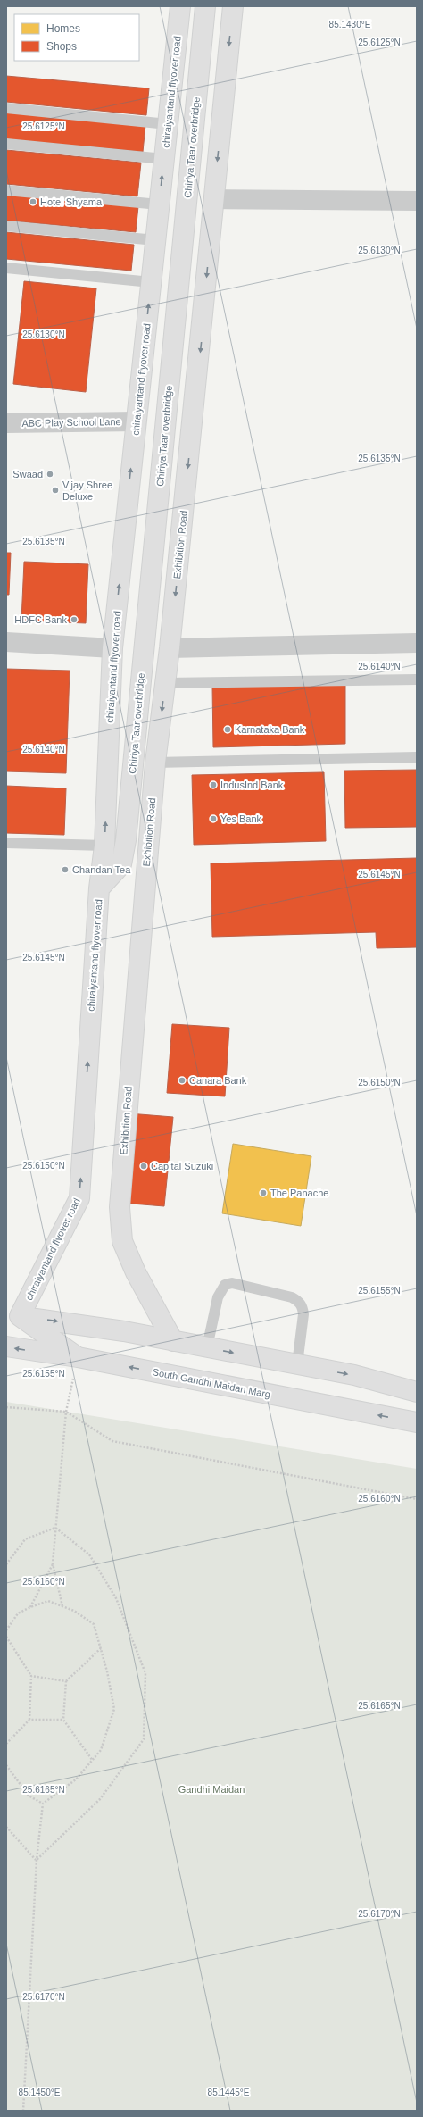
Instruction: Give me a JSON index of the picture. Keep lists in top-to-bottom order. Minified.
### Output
{"streets":{"main road":["chiraiyantand flyover road","Chiriya Taar overbridge","Exhibition Road","South Gandhi Maidan Marg"],"street":["ABC Play School Lane"]},"crossings":[["chiraiyantand flyover road","ABC Play School Lane"]],"one_way":["chiraiyantand flyover road","Exhibition Road"],"parks":["Gandhi Maidan"],"places":["Hotel Shyama","Swaad","Vijay Shree Deluxe","HDFC Bank","Karnataka Bank","IndusInd Bank","Yes Bank","Chandan Tea","Canara Bank","Capital Suzuki","The Panache"],"legend":["Homes","Shops"],"coordinates":["85.1430°E","25.6125°N","25.6130°N","25.6135°N","25.6140°N","25.6145°N","25.6150°N","25.6155°N","25.6160°N","25.6165°N","25.6170°N","85.1450°E","85.1445°E"]}
